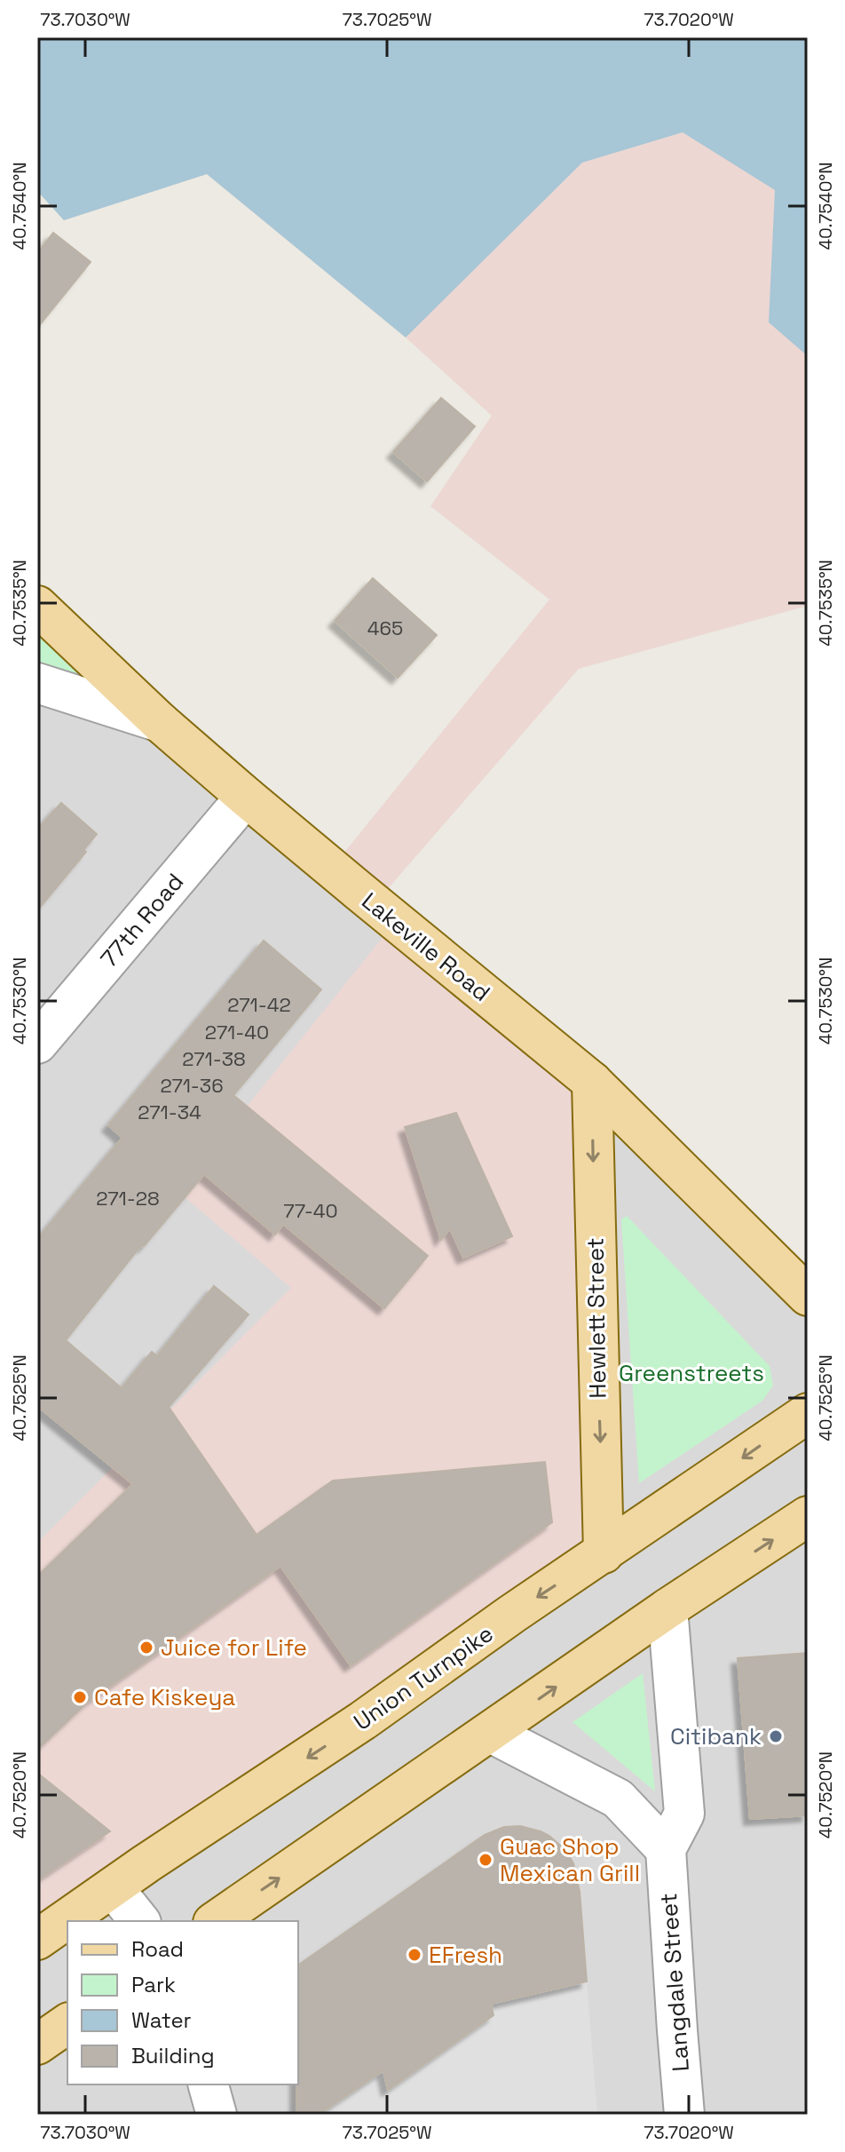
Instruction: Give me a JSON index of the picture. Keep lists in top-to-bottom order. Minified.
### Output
{"streets":{"main road":["Lakeville Road","Hewlett Street","Union Turnpike"],"street":["77th Road","Langdale Street"]},"crossings":[["77th Road","Lakeville Road"],["Lakeville Road","Hewlett Street"],["Hewlett Street","Union Turnpike"]],"one_way":["Hewlett Street"],"parks":["Greenstreets"],"places":["Juice for Life","Cafe Kiskeya","Citibank","Guac Shop Mexican Grill","EFresh"],"house_numbers":["465","271-42","271-40","271-38","271-36","271-34","271-28","77-40"],"legend":["Road","Park","Water","Building"],"coordinates":["73.7030°W","73.7025°W","73.7020°W","40.7540°N","40.7535°N","40.7530°N","40.7525°N","40.7520°N"]}
